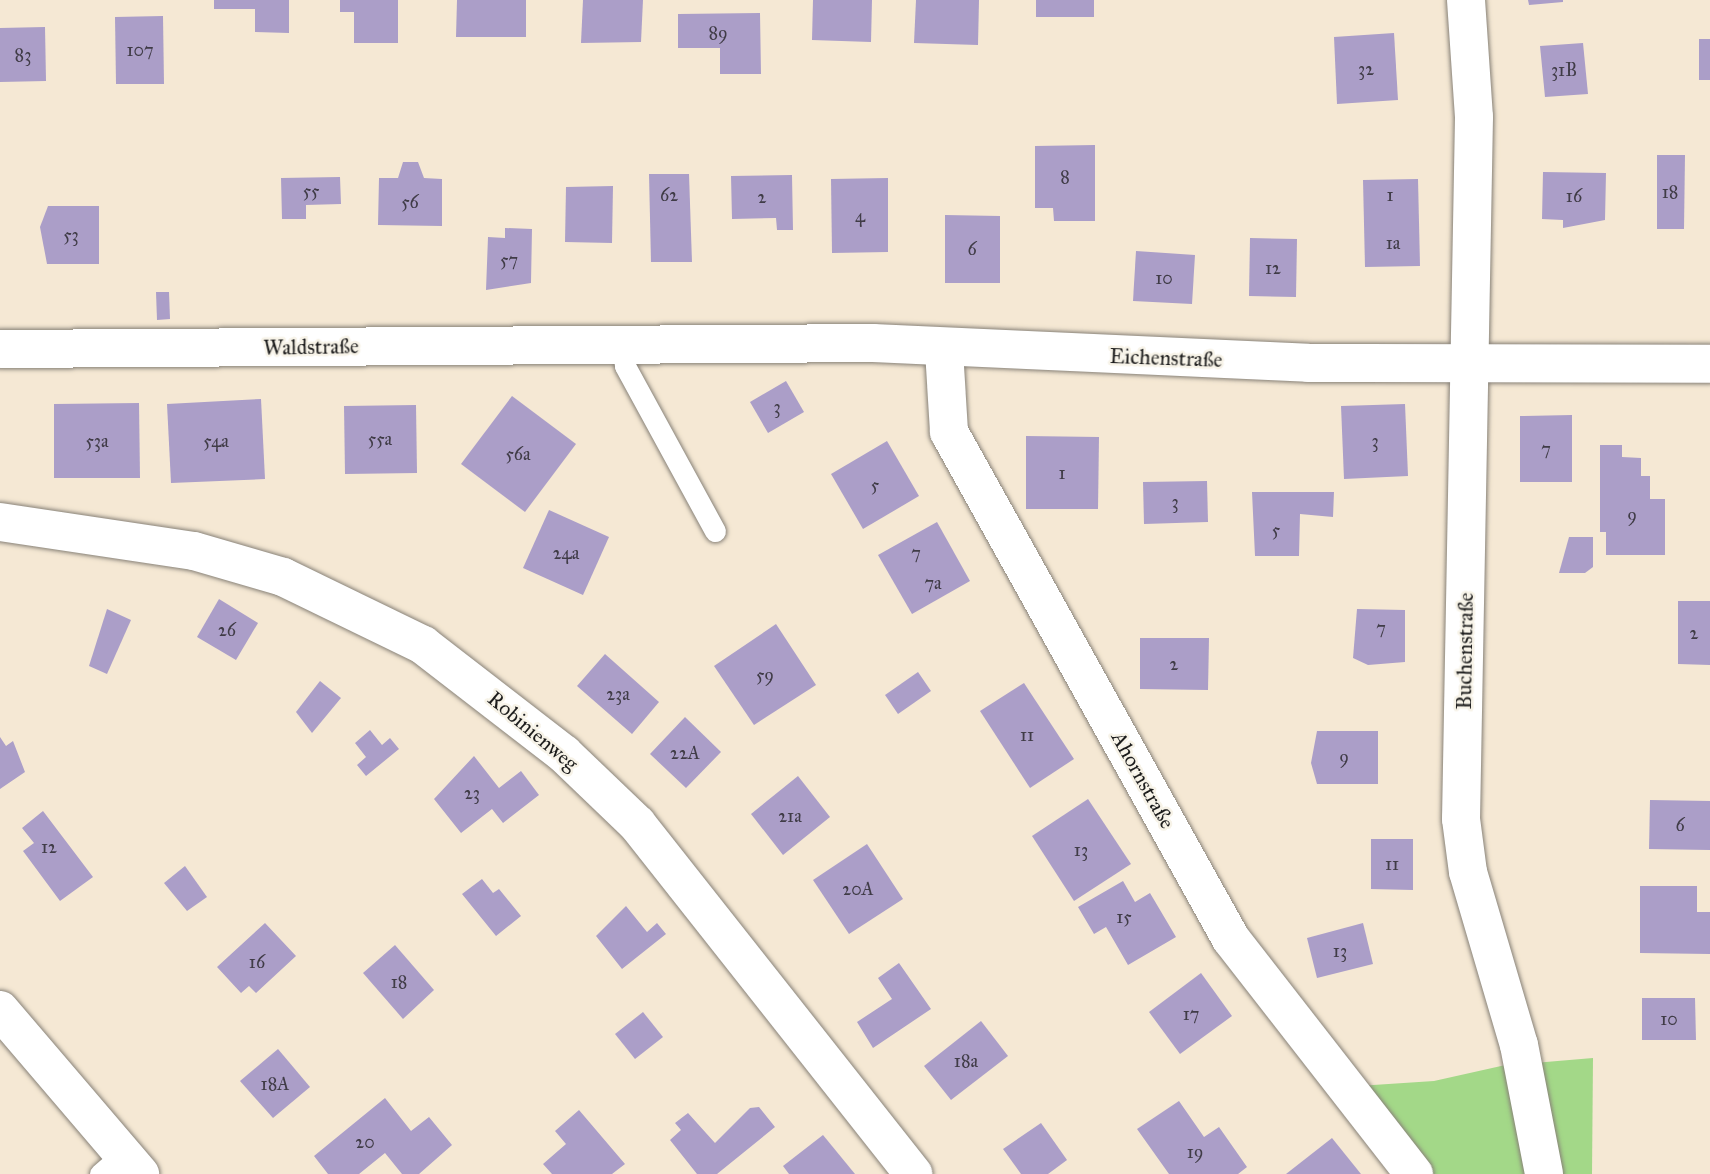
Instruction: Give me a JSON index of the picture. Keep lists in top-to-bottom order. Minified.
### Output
{"streets":{"street":["Waldstraße","Eichenstraße","Buchenstraße","Robinienweg","Ahornstraße"]},"crossings":[["Waldstraße","Eichenstraße"],["Eichenstraße","Buchenstraße"],["Eichenstraße","Ahornstraße"]],"house_numbers":["89","107","83","32","31B","8","55","18","62","1","16","2","56","4","53","1a","6","57","12","10","3","55a","53a","54a","3","7","56a","1","5","3","9","5","24a","7","7a","7","26","2","2","59","23a","11","22A","9","23","21a","6","12","13","11","20A","15","13","16","18","17","10","18a","18A","20","19"]}
